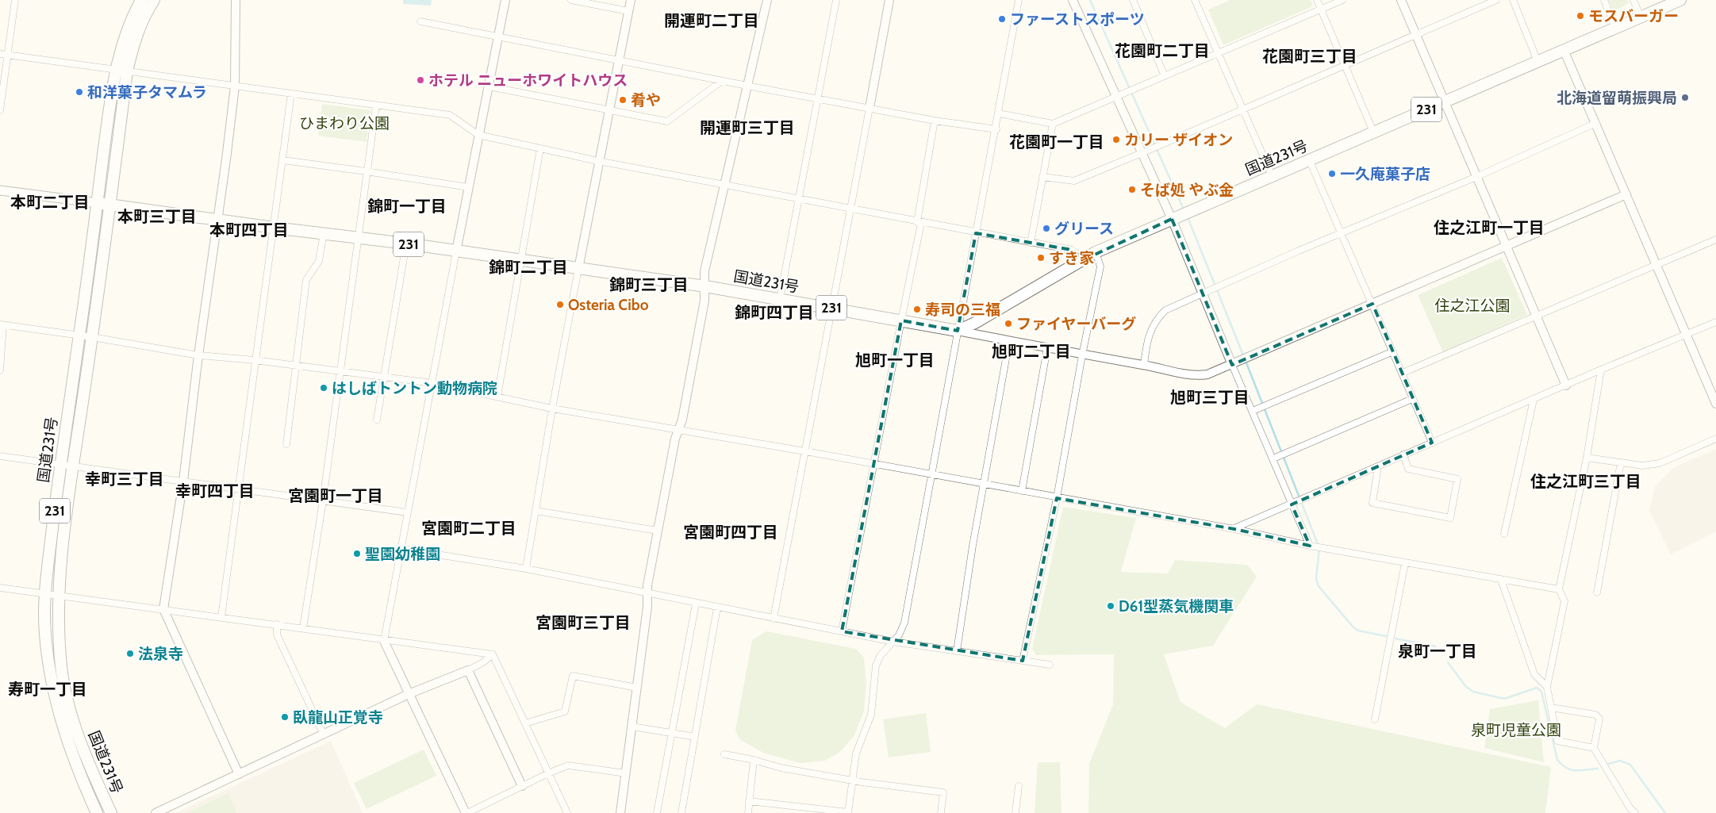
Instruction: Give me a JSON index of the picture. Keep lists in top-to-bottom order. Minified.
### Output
{"streets":{"highway":["231","国道231号"]},"districts":["開運町二丁目","花園町二丁目","花園町三丁目","開運町三丁目","花園町一丁目","本町二丁目","錦町一丁目","本町三丁目","住之江町一丁目","本町四丁目","錦町二丁目","錦町三丁目","錦町四丁目","旭町二丁目","旭町一丁目","旭町三丁目","幸町三丁目","住之江町三丁目","幸町四丁目","宮園町一丁目","宮園町二丁目","宮園町四丁目","宮園町三丁目","泉町一丁目","寿町一丁目"],"parks":["ひまわり公園","住之江公園","泉町児童公園"],"places":["モスバーガー","ファーストスポーツ","ホテル ニューホワイトハウス","和洋菓子タマムラ","北海道留萌振興局","肴や","カリー ザイオン","一久庵菓子店","そば処 やぶ金","グリース","すき家","Osteria Cibo","寿司の三福","ファイヤーバーグ","はしばトントン動物病院","聖園幼稚園","D61型蒸気機関車","法泉寺","臥龍山正覚寺"]}
